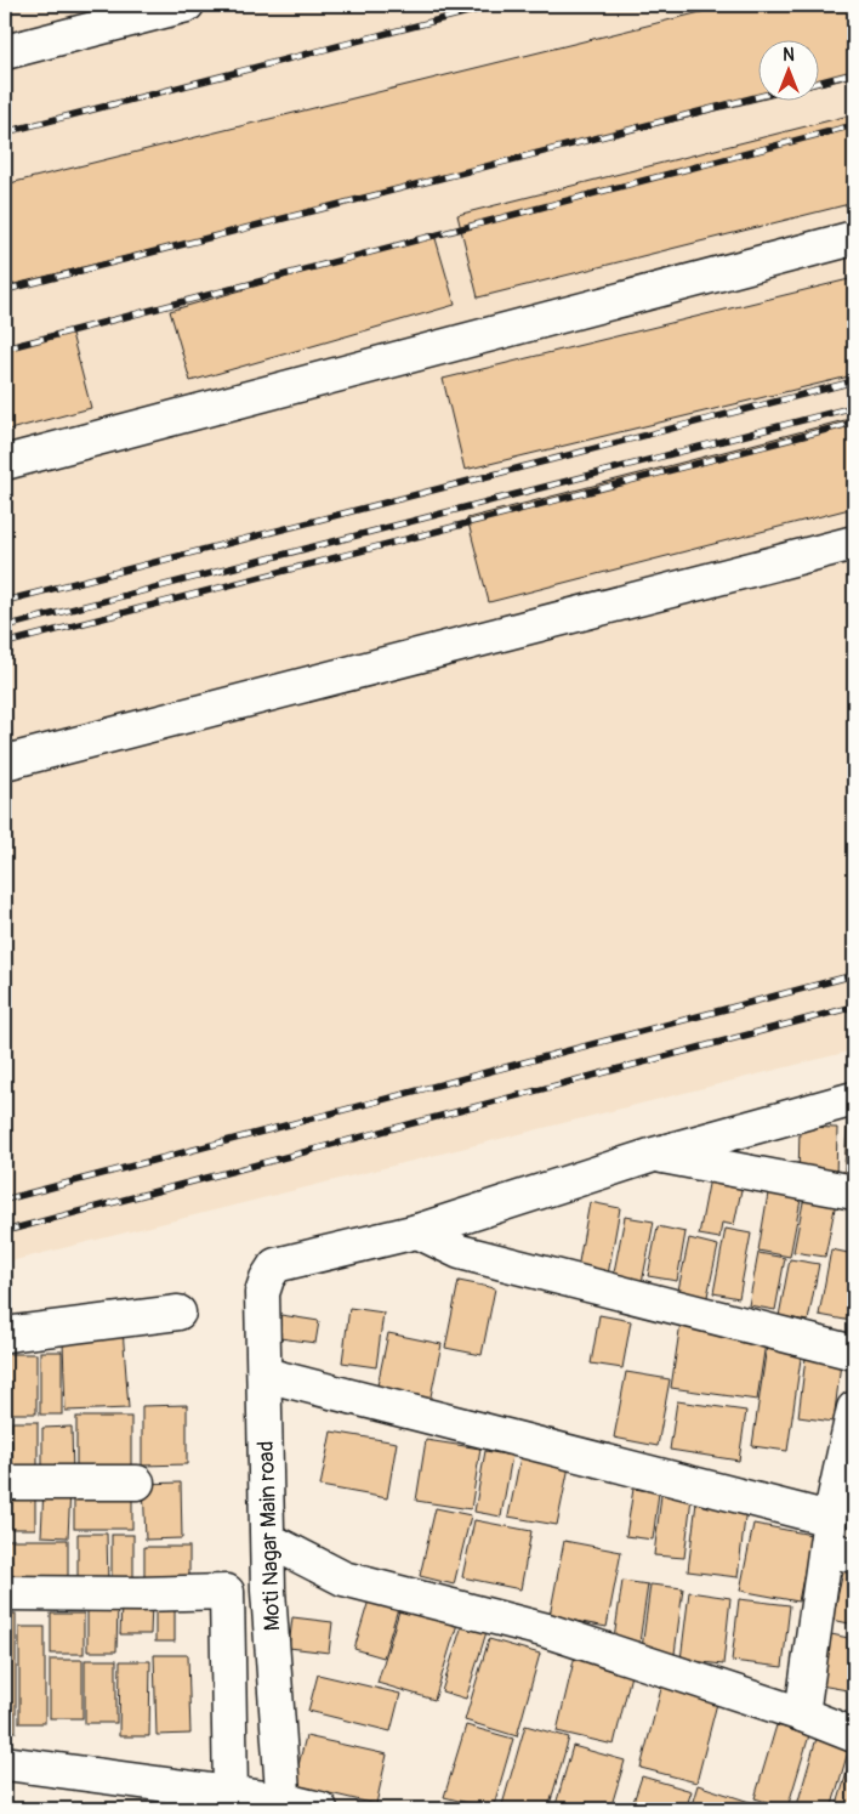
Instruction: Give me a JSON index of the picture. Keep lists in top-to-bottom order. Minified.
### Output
{"streets":{"street":["Moti Nagar Main road"]},"north":"top"}
